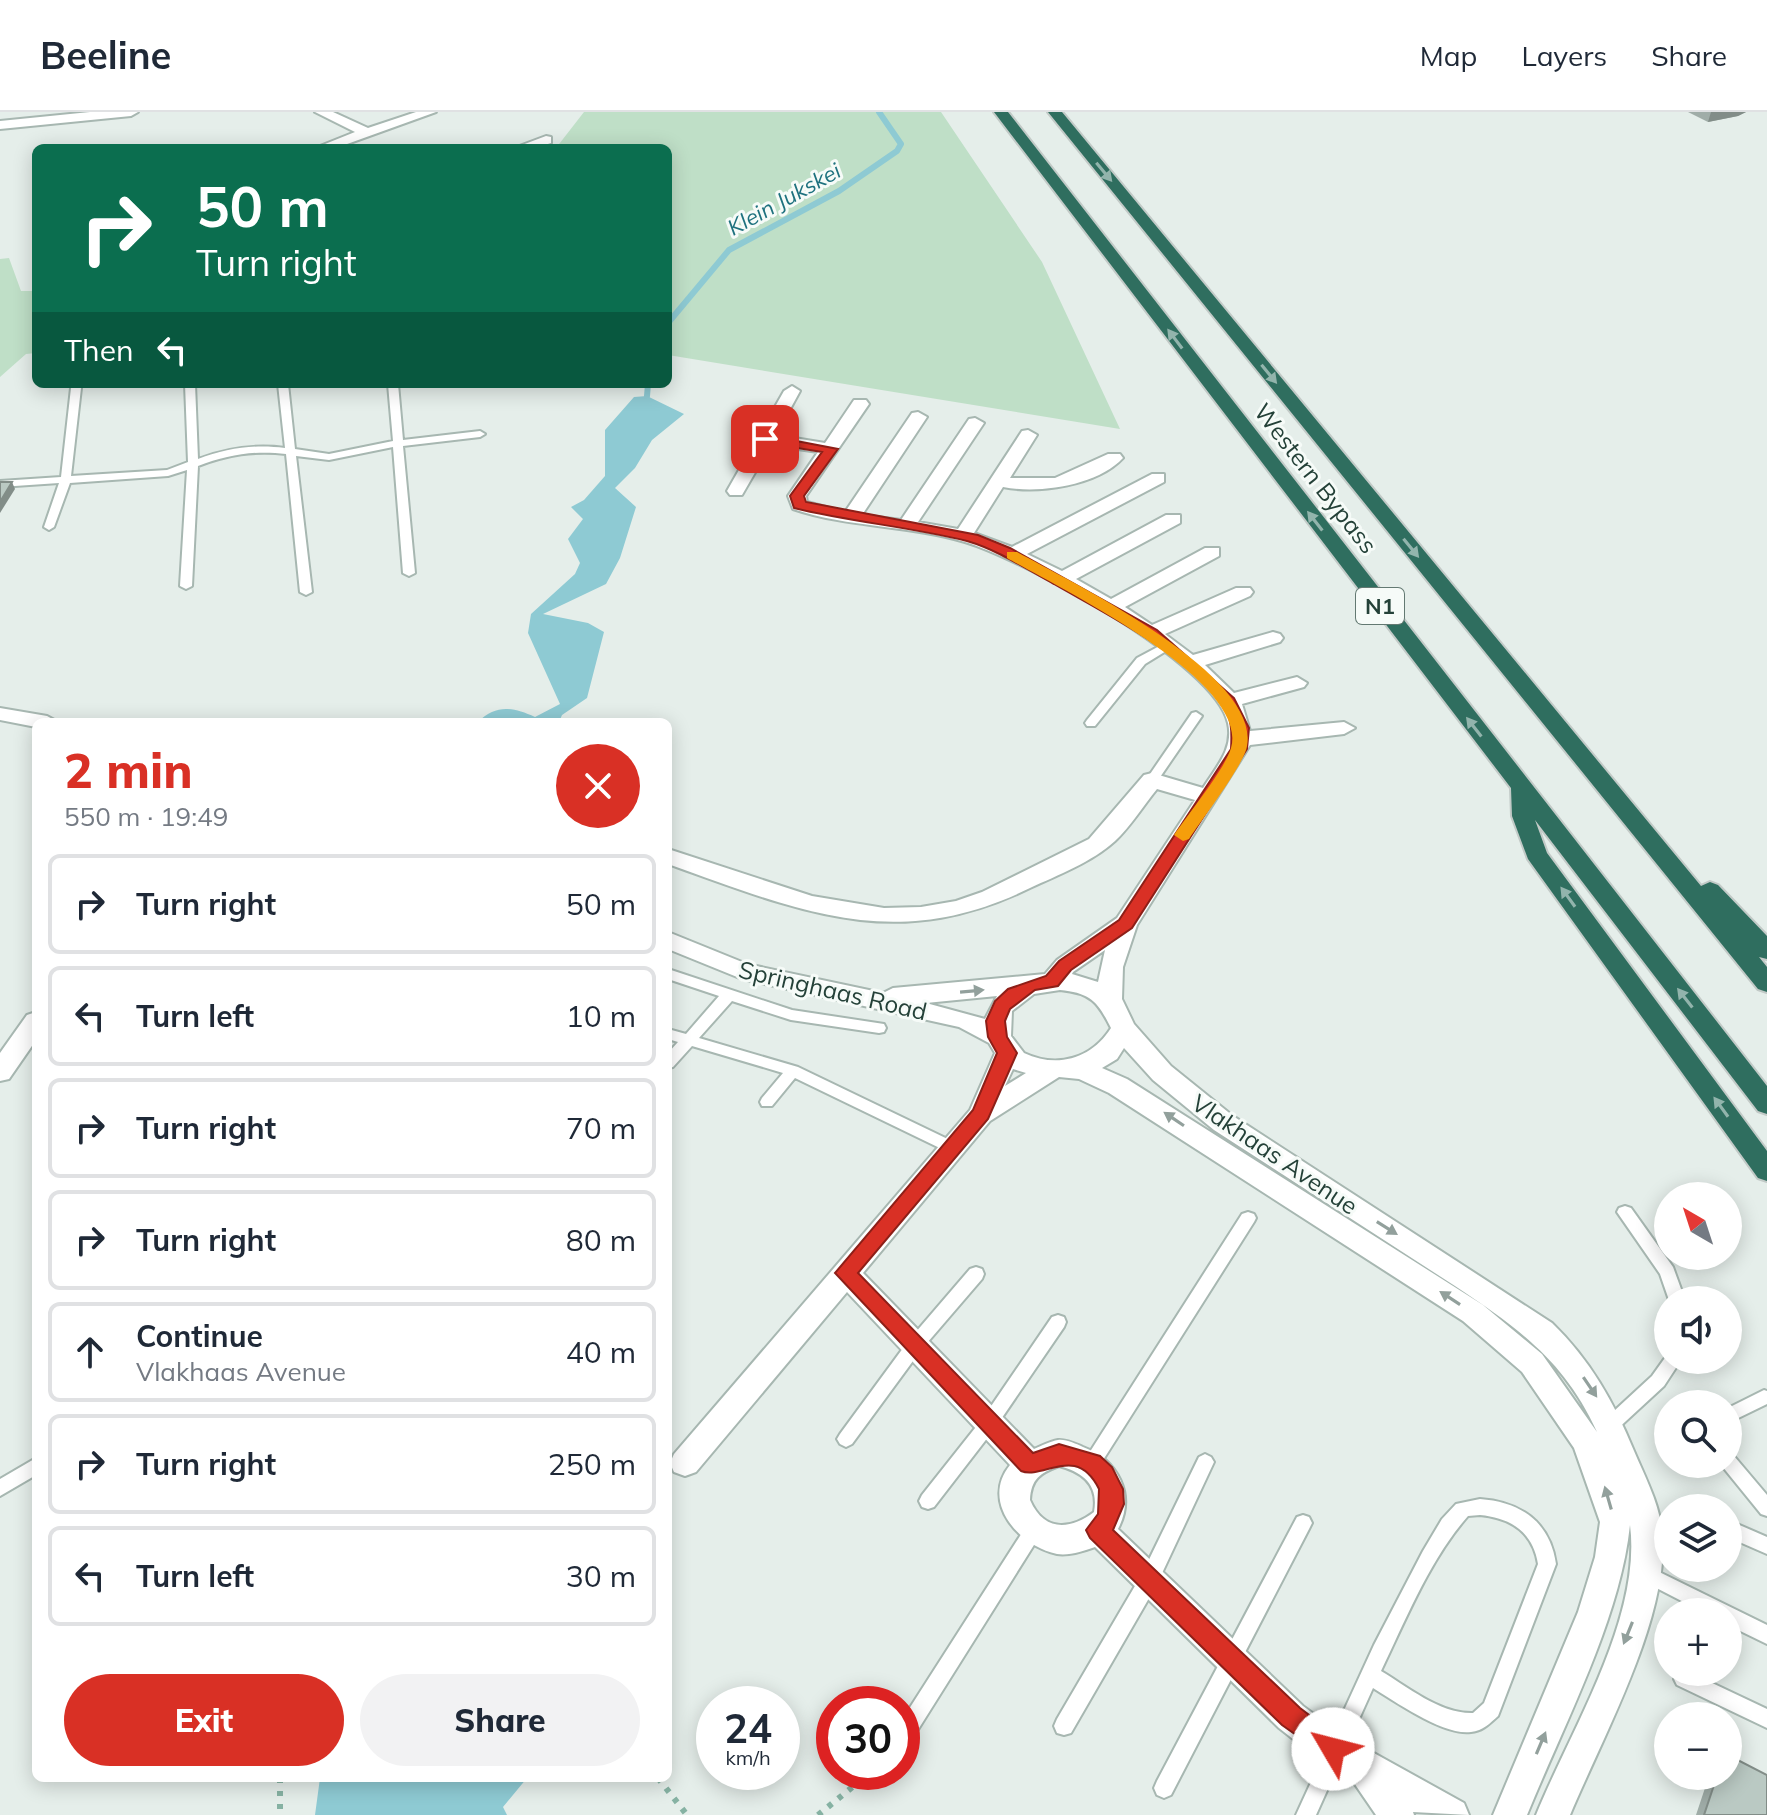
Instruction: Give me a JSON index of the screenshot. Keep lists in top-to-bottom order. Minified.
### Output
{"streets":{"highway":["Western Bypass","N1"],"street":["Springhaas Road","Vlakhaas Avenue"]},"crossings":[["Springhaas Road","Vlakhaas Avenue"]],"water":["Klein Jukskei"],"north":"top left","page":{"header":"Beeline","nav":["Map","Layers","Share"],"turn":["50 m","Turn right"],"then":"Then","heading":["2 min","550 m · 19:49"],"list":[{"name":"Turn right","value":"50 m"},{"name":"Turn left","value":"10 m"},{"name":"Turn right","value":"70 m"},{"name":"Turn right","value":"80 m"},{"name":"Continue","note":"Vlakhaas Avenue","value":"40 m"},{"name":"Turn right","value":"250 m"},{"name":"Turn left","value":"30 m"}],"map_buttons":["+","−"],"buttons":["Exit","Share"],"speed":"24 km/h","limit":"30"}}
